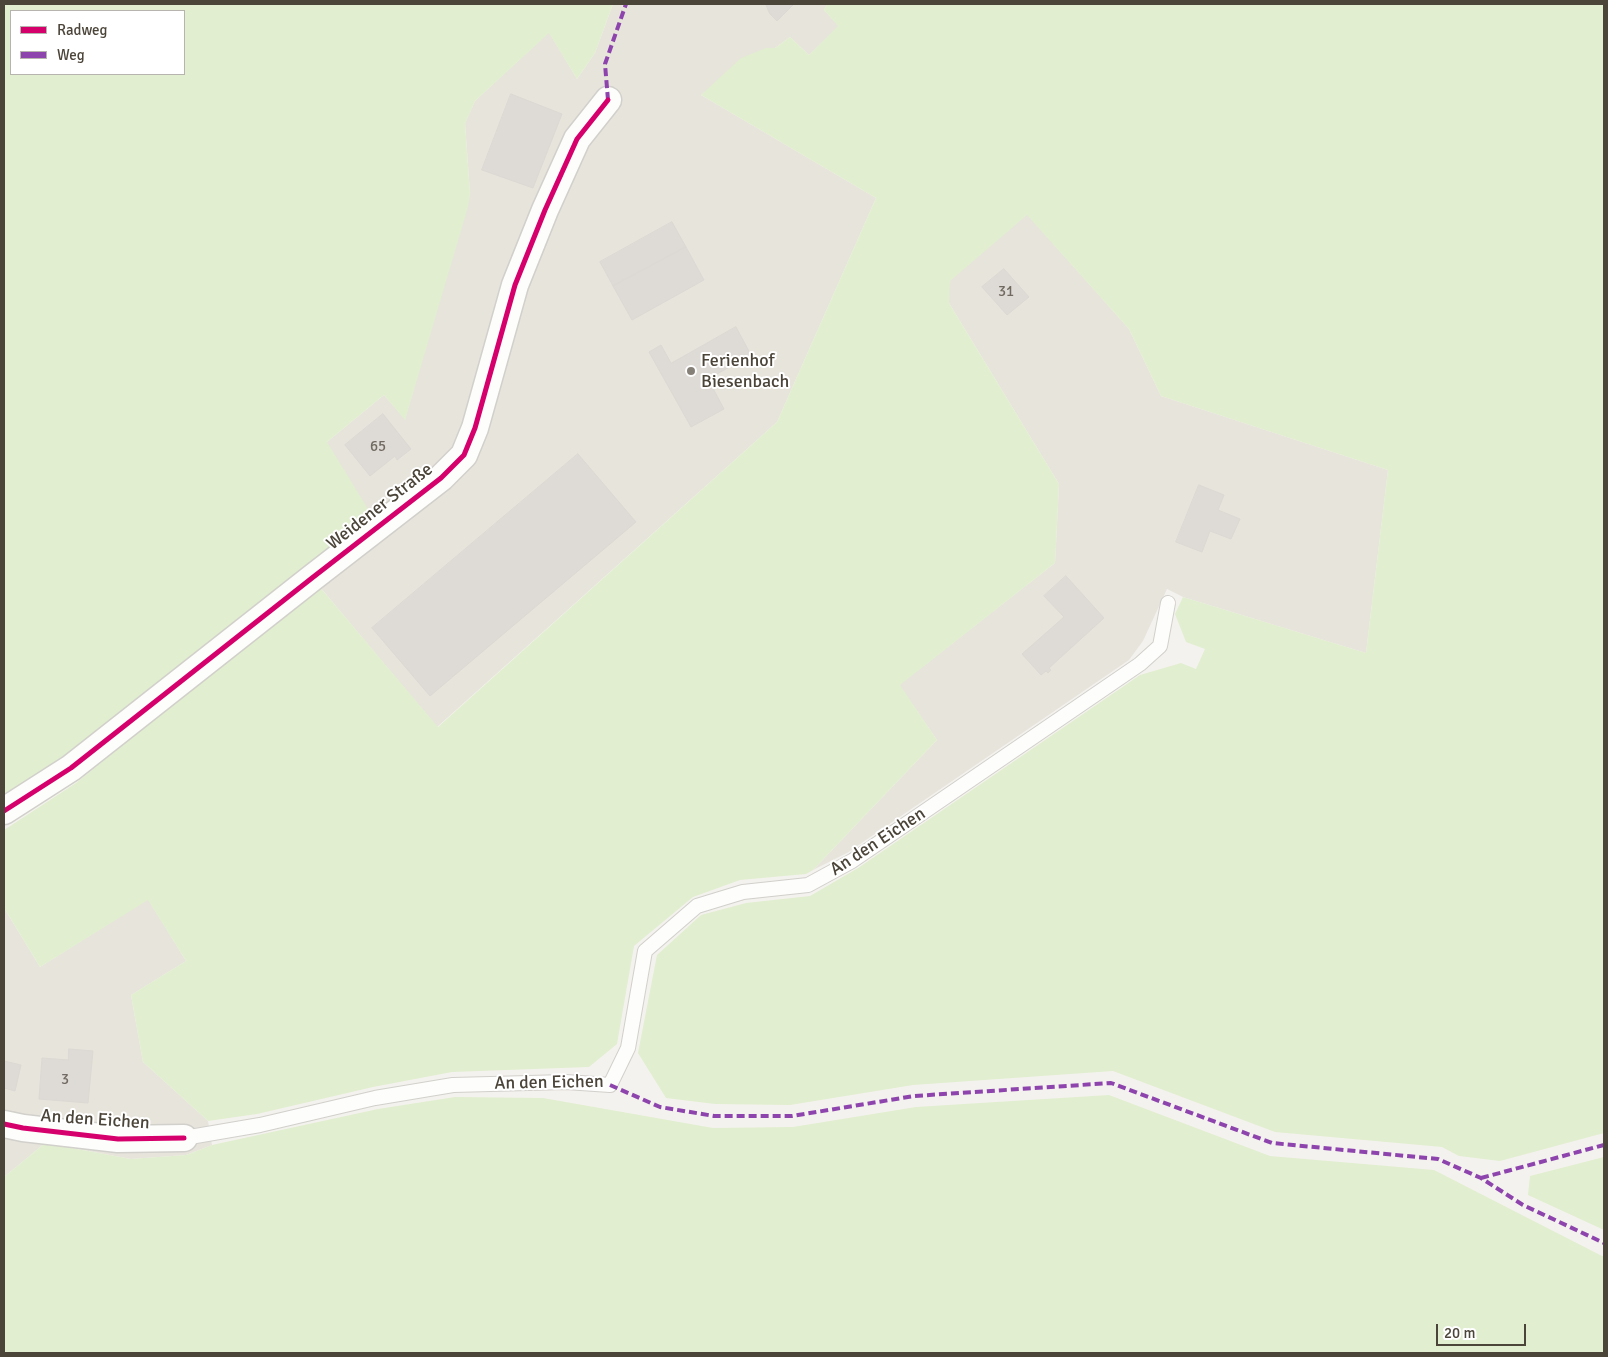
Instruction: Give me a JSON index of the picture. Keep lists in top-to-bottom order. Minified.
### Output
{"streets":{"street":["Weidener Straße","An den Eichen"]},"places":["Ferienhof Biesenbach"],"house_numbers":["31","65","3"],"legend":["Radweg","Weg"],"scale_bar":"20 m"}
